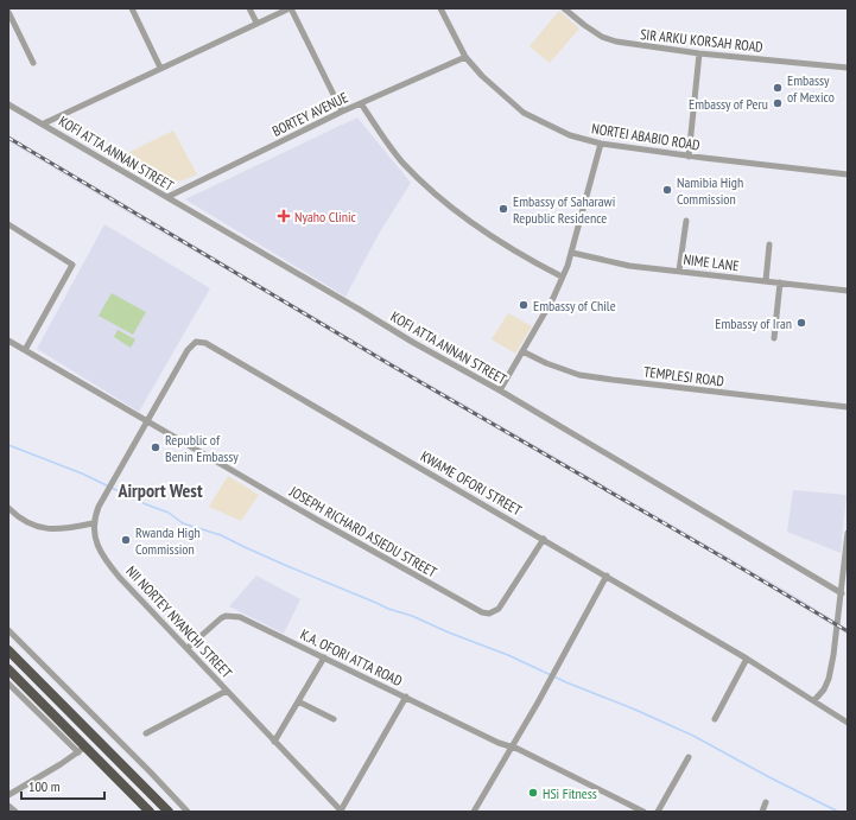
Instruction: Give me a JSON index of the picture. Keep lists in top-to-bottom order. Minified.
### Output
{"streets":{"street":["SIR ARKU KORSAH ROAD","BORTEY AVENUE","NORTEI ABABIO ROAD","KOFI ATTA ANNAN STREET","NIME LANE","TEMPLESI ROAD","KWAME OFORI STREET","JOSEPH RICHARD ASIEDU STREET","NII NORTEY NYANCHI STREET","K.A. OFORI ATTA ROAD"]},"crossings":[["BORTEY AVENUE","NORTEI ABABIO ROAD"],["BORTEY AVENUE","KOFI ATTA ANNAN STREET"],["KWAME OFORI STREET","JOSEPH RICHARD ASIEDU STREET"],["NII NORTEY NYANCHI STREET","K.A. OFORI ATTA ROAD"]],"districts":["Airport West"],"places":{"other":["Embassy of Mexico","Embassy of Peru","Namibia High Commission","Embassy of Saharawi Republic Residence","Embassy of Chile","Embassy of Iran","Republic of Benin Embassy","Rwanda High Commission","HSi Fitness"],"health":["Nyaho Clinic"]},"scale_bar":"100 m"}
